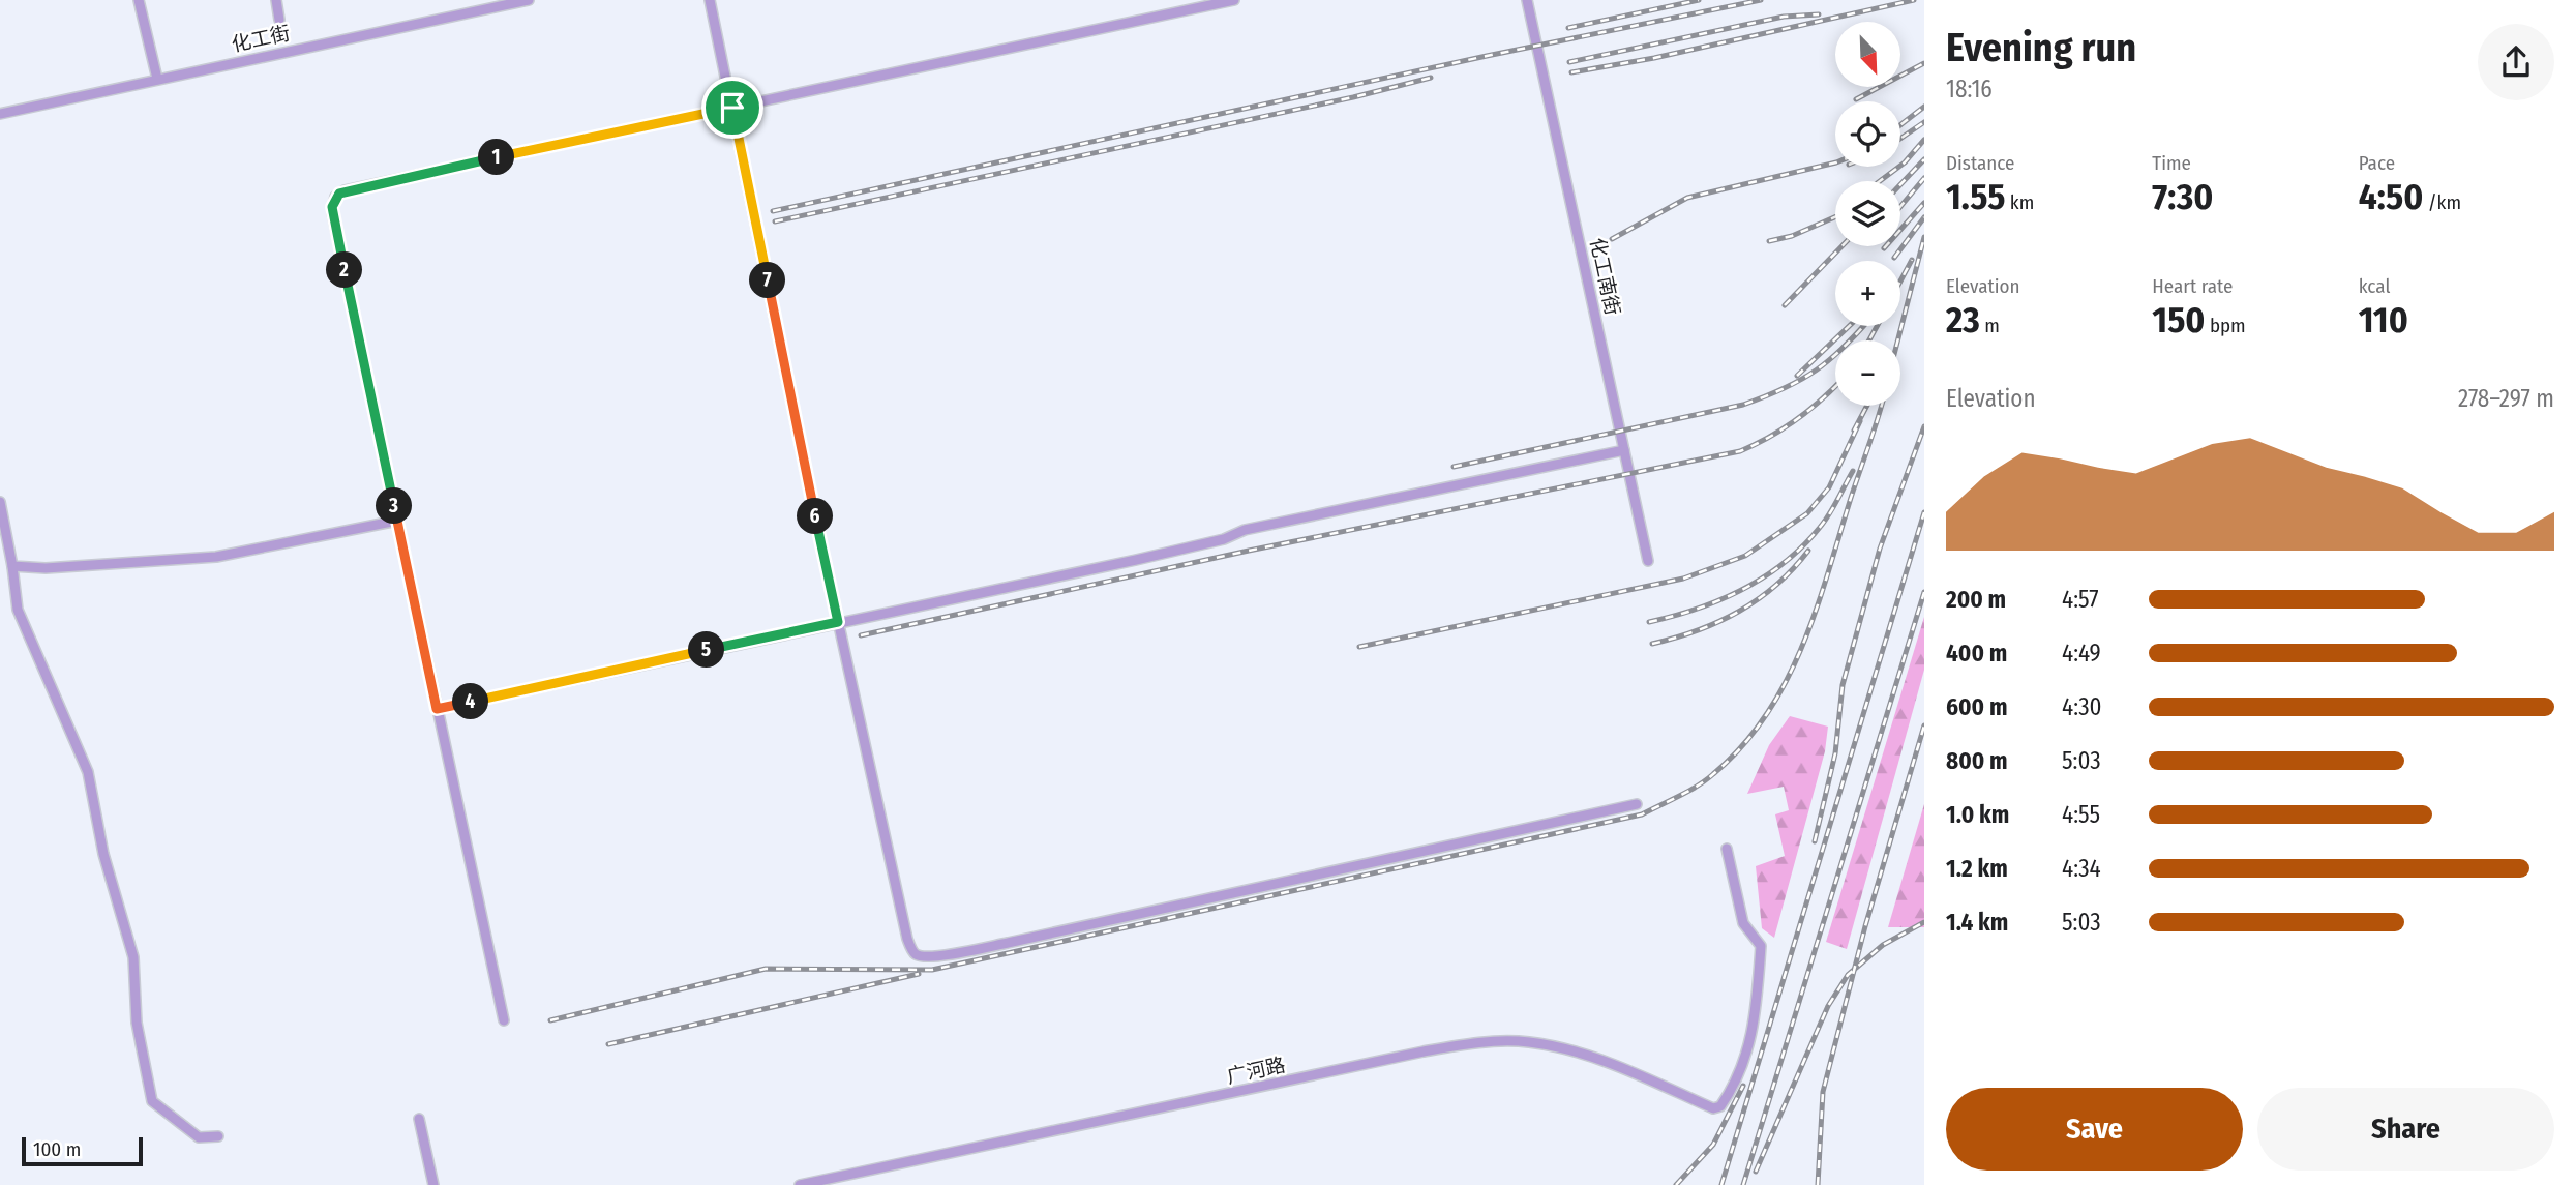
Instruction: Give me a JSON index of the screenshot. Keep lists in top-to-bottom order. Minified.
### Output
{"streets":{"street":["化工街","化工南街","广河路"]},"scale_bar":"100 m","north":"bottom right","page":{"heading":["Evening run","18:16"],"map_buttons":["+","−"],"stats":[["Distance","1.55 km"],["Time","7:30"],["Pace","4:50 /km"],["Elevation","23 m"],["Heart rate","150 bpm"],["kcal","110"]],"pins":["1","2","7","3","6","5","4"],"chart":["Elevation","278–297 m"],"list":[{"name":"200 m","note":"4:57"},{"name":"400 m","note":"4:49"},{"name":"600 m","note":"4:30"},{"name":"800 m","note":"5:03"},{"name":"1.0 km","note":"4:55"},{"name":"1.2 km","note":"4:34"},{"name":"1.4 km","note":"5:03"}],"buttons":["Save","Share"],"scale":"100 m"}}
